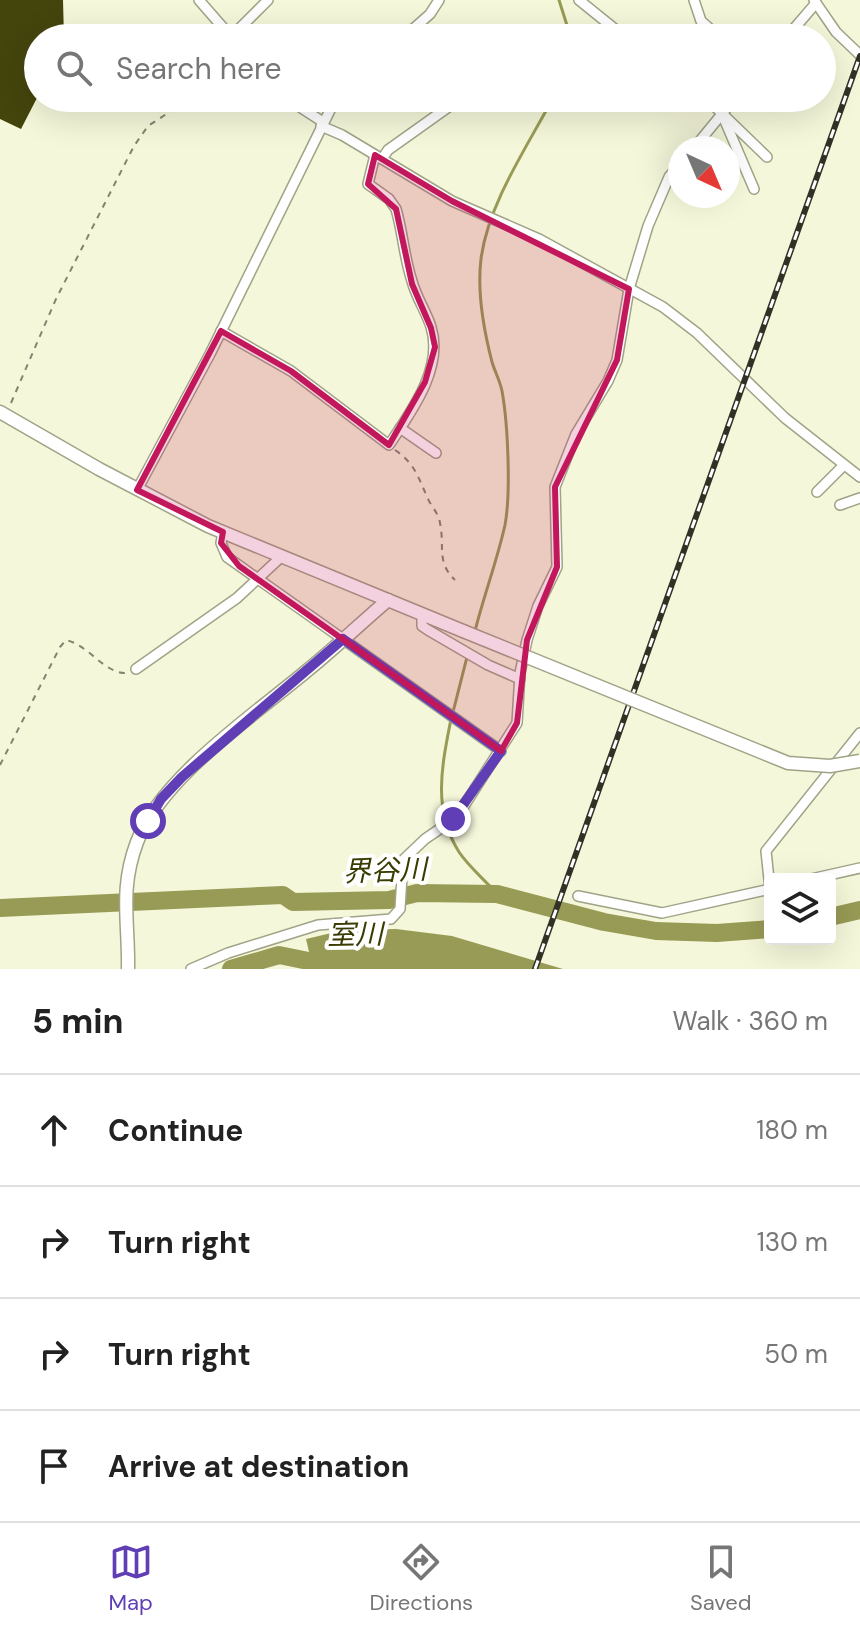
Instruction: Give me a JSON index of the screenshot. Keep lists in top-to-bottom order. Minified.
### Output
{"water":["界谷川","室川"],"north":"bottom right","page":{"search":"Search here","heading":["5 min","Walk · 360 m"],"list":[["Continue","180 m"],["Turn right","130 m"],["Turn right","50 m"],"Arrive at destination"],"nav":["Map","Directions","Saved"]}}
